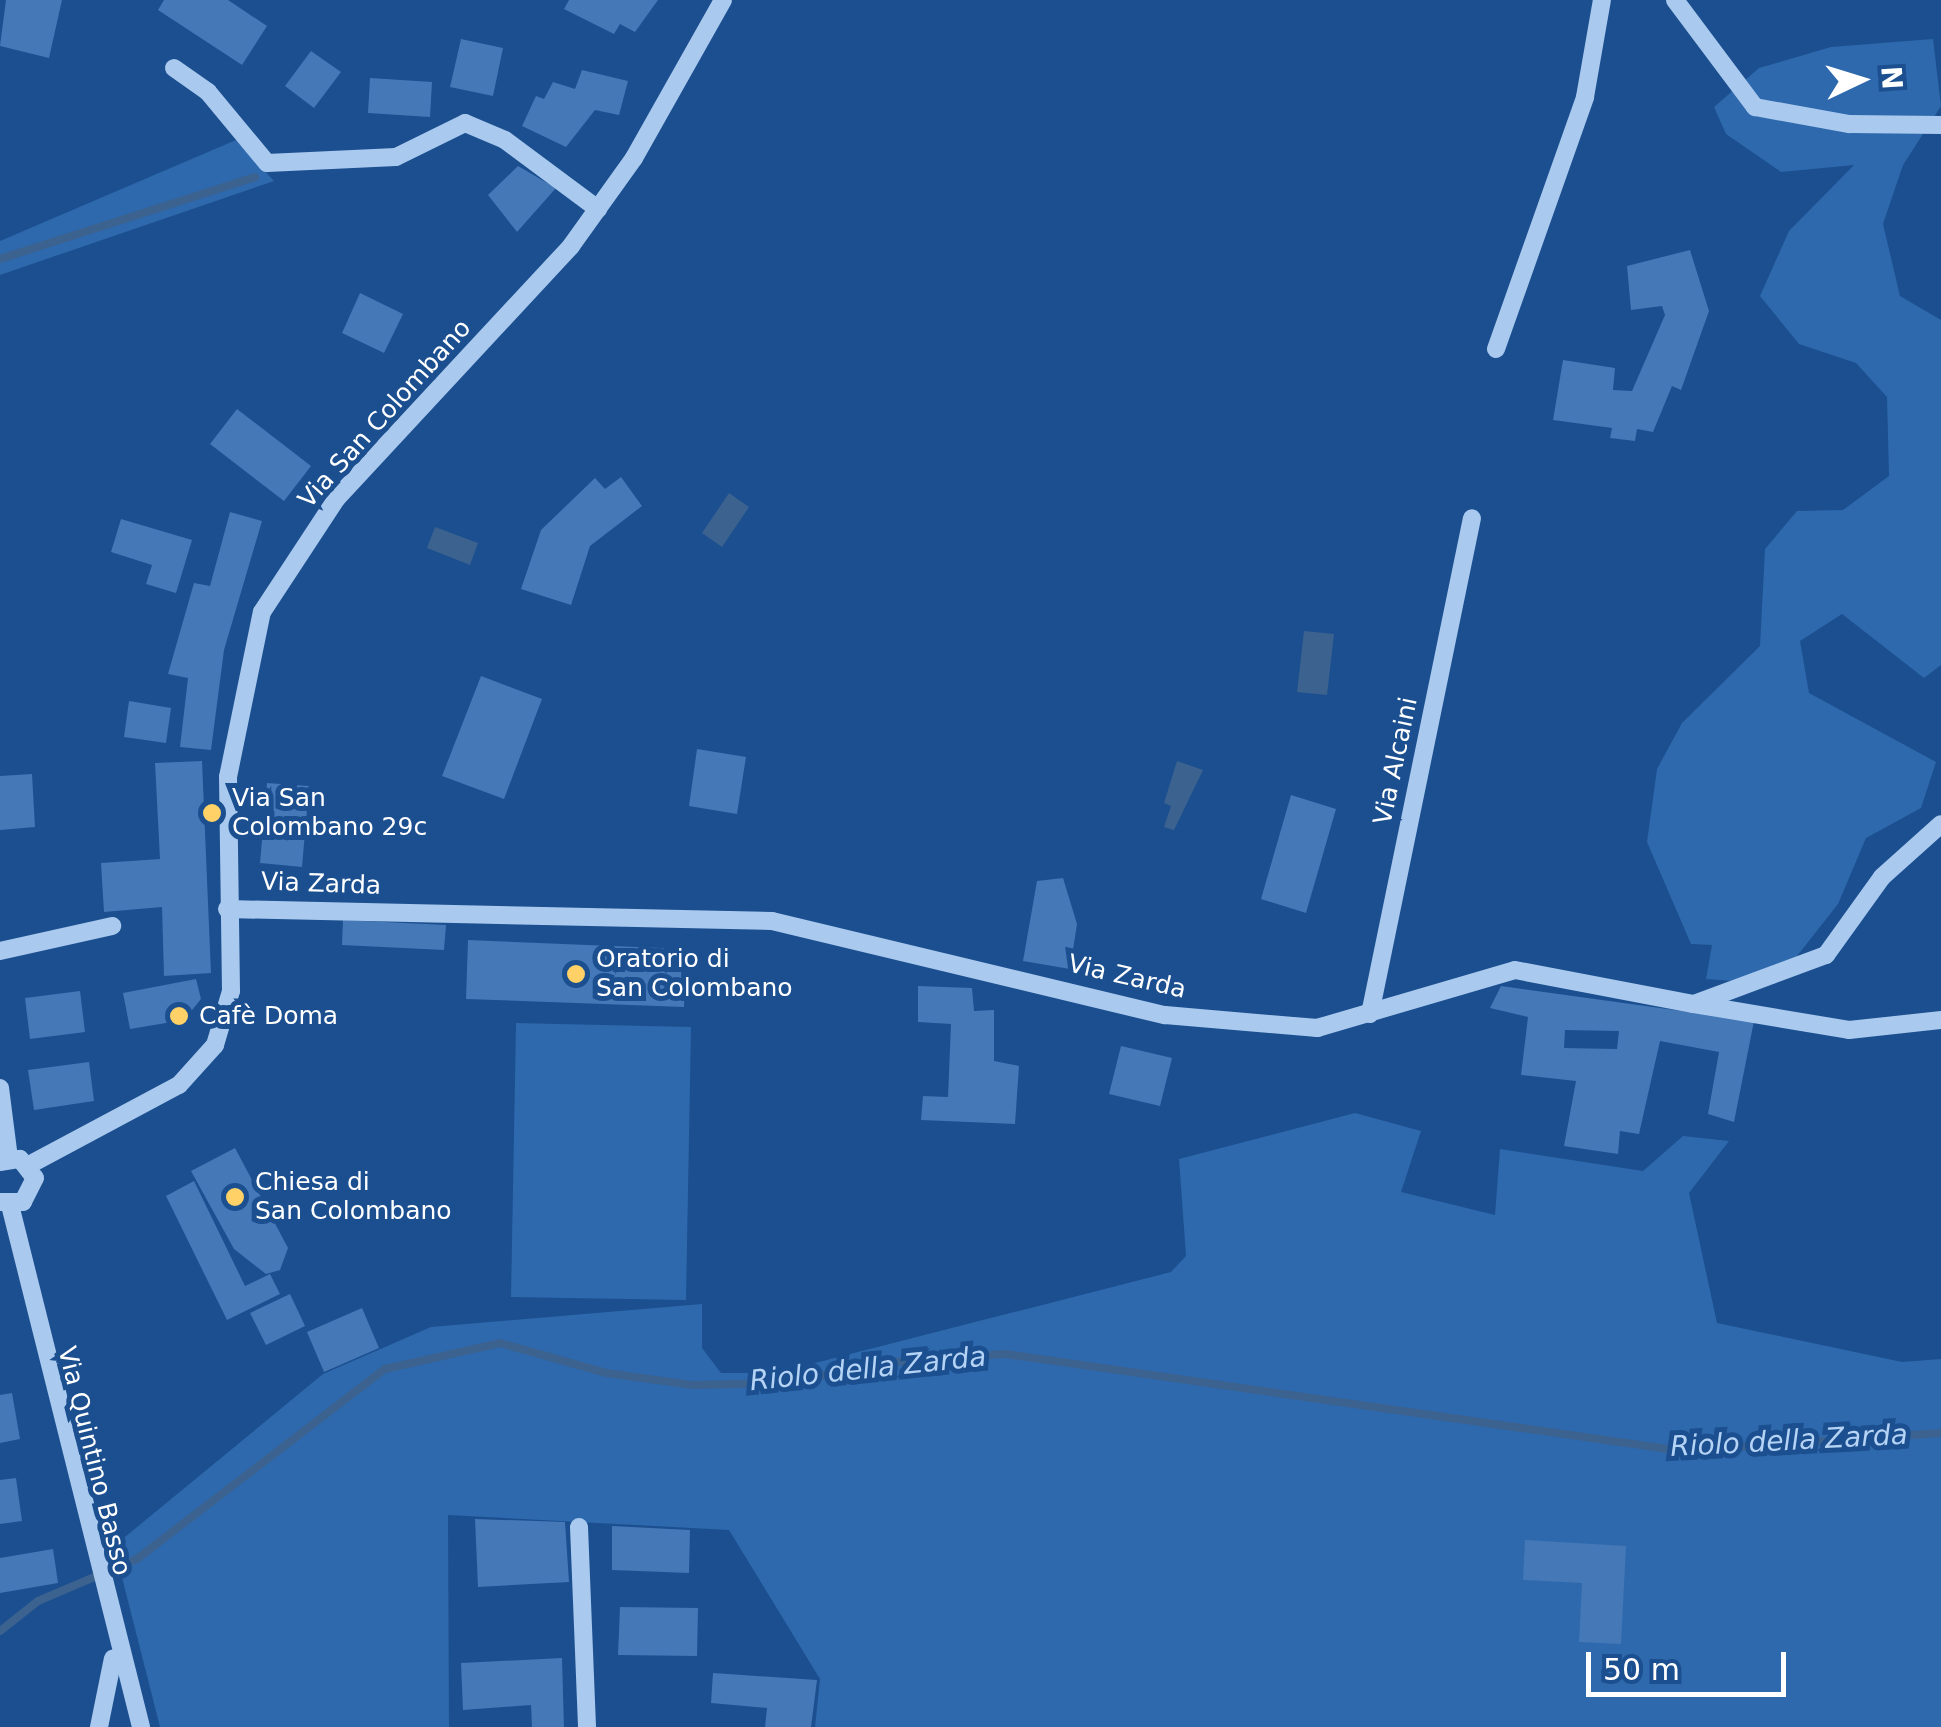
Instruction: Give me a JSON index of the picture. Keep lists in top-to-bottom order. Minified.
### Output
{"streets":{"street":["Via San Colombano","Via Alcaini","Via Zarda","Via Quintino Basso"]},"crossings":[["Via San Colombano","Via Zarda"],["Via San Colombano","Via Quintino Basso"],["Via Alcaini","Via Zarda"]],"water":["Riolo della Zarda"],"places":["Via San Colombano 29c","Oratorio di San Colombano","Cafè Doma","Chiesa di San Colombano"],"scale_bar":"50 m","north":"right"}
